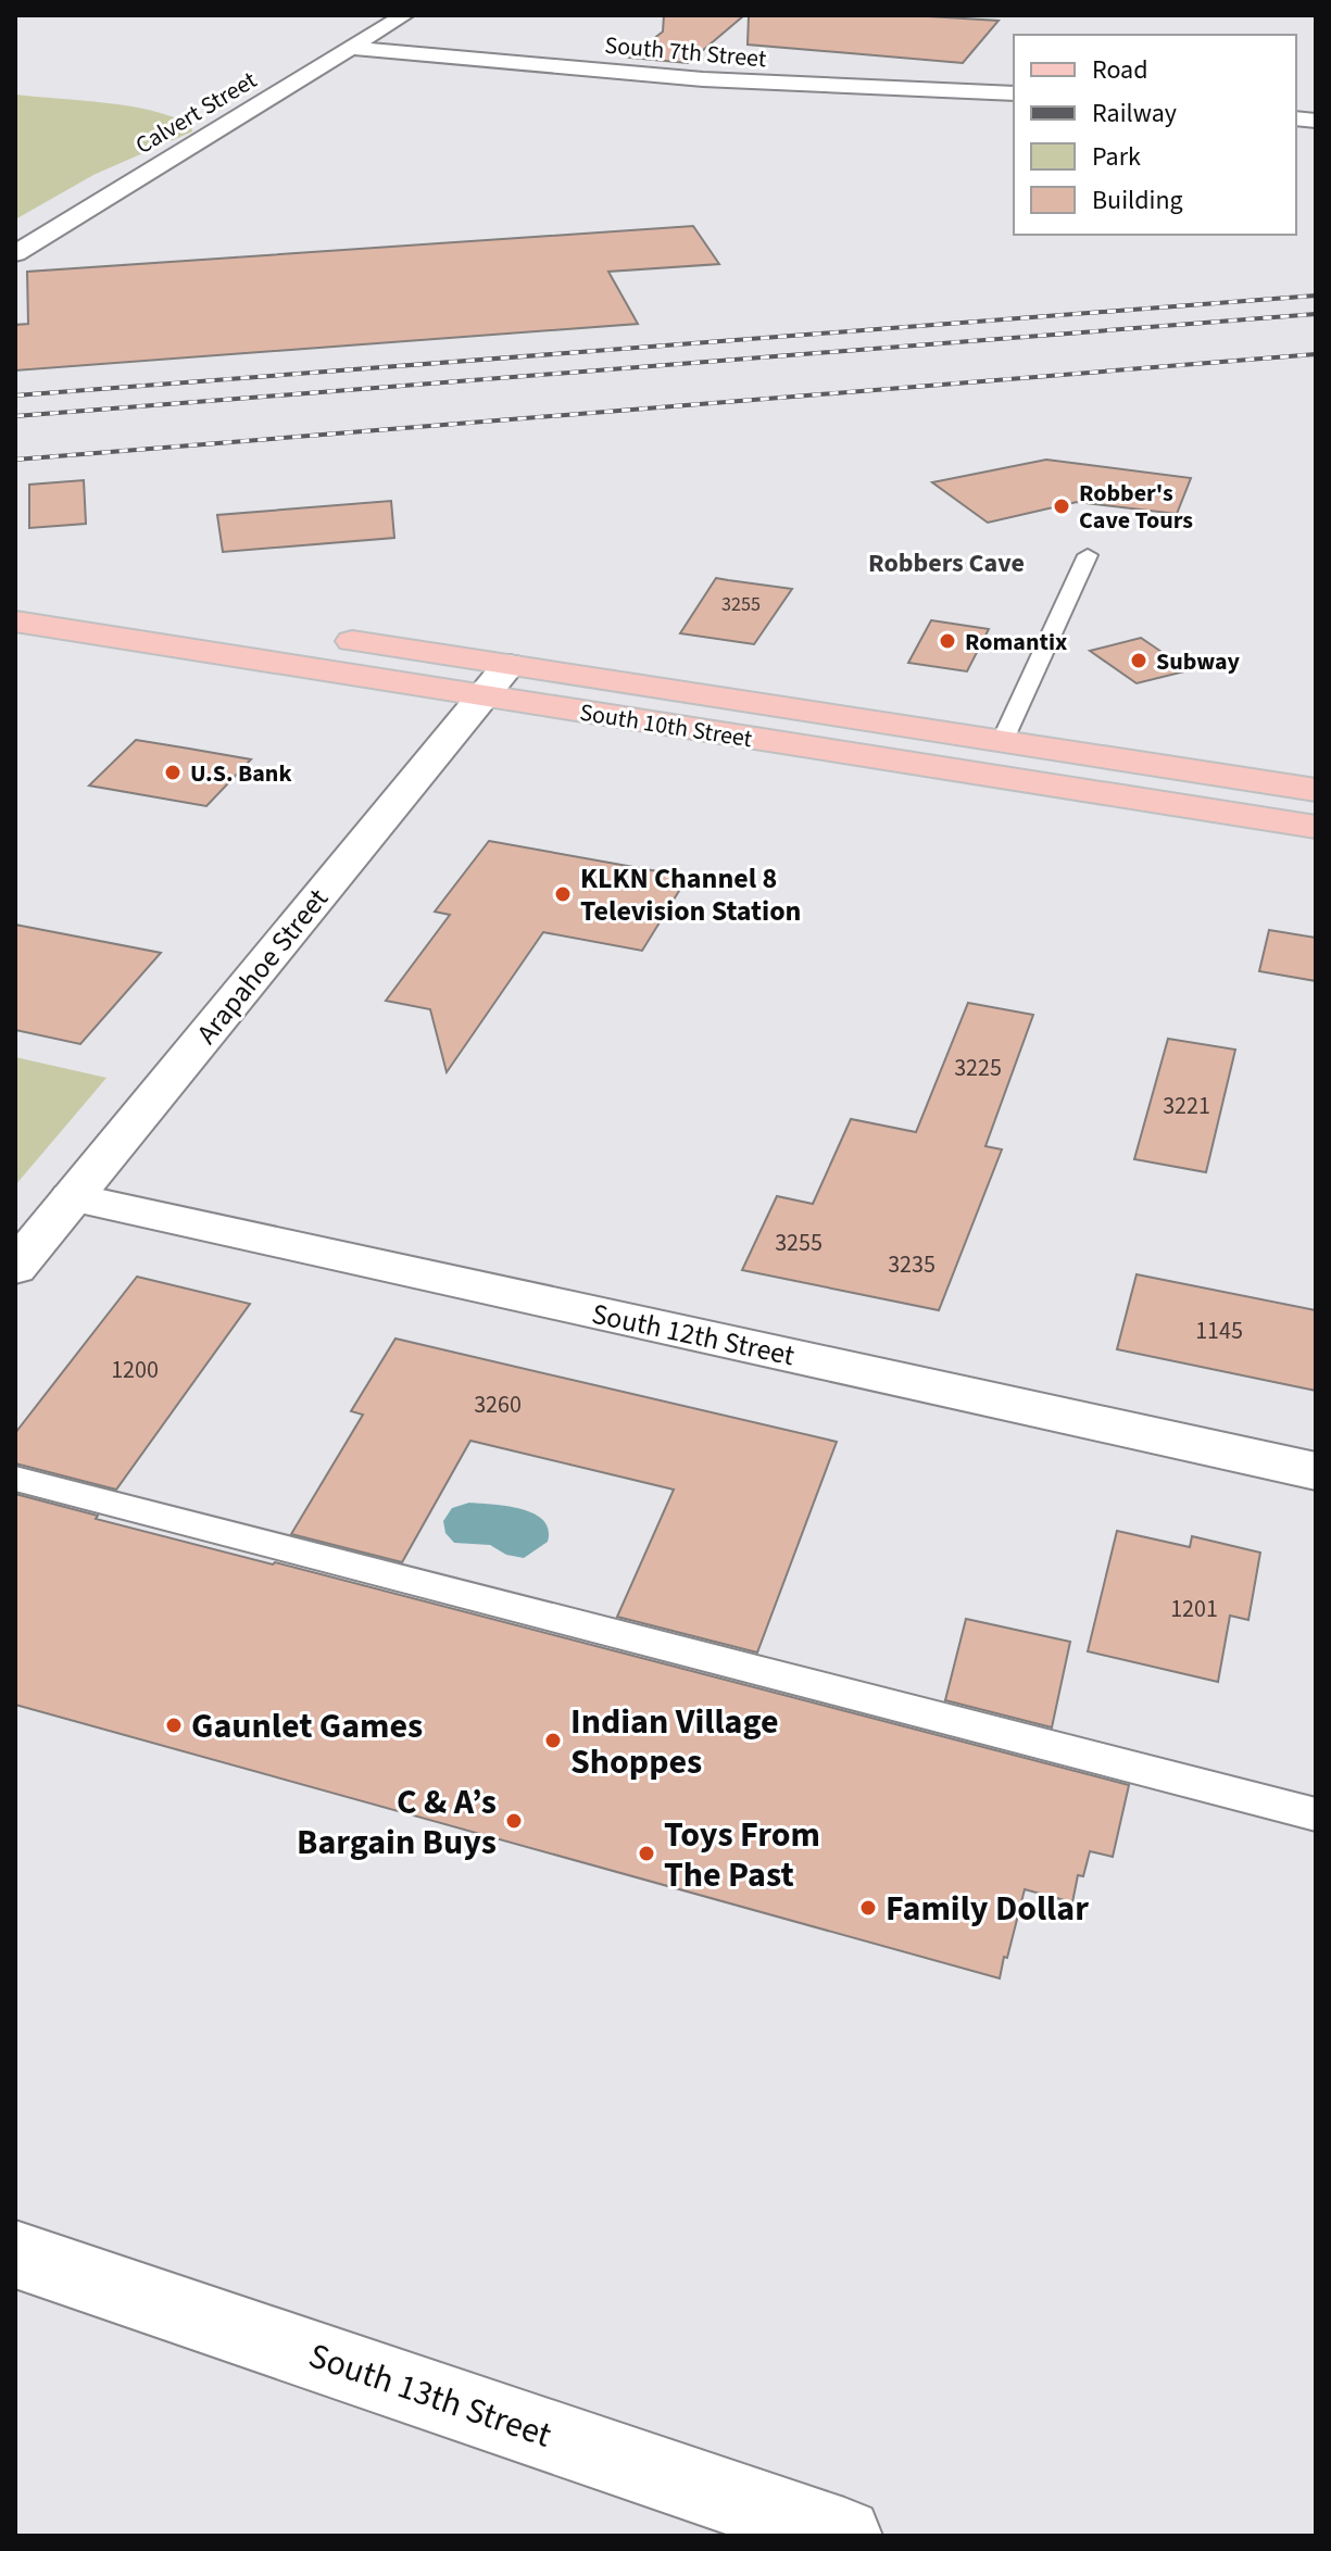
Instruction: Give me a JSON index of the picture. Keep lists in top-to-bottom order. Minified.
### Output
{"streets":{"main road":["South 10th Street"],"street":["South 7th Street","Calvert Street","Arapahoe Street","South 12th Street","South 13th Street"]},"crossings":[["South 7th Street","Calvert Street"],["South 10th Street","Arapahoe Street"],["Arapahoe Street","South 12th Street"]],"districts":["Robbers Cave"],"places":["Robber's Cave Tours","Romantix","Subway","U.S. Bank","KLKN Channel 8 Television Station","Gaunlet Games","Indian Village Shoppes","C & A’s Bargain Buys","Toys From The Past","Family Dollar"],"house_numbers":["3255","3225","3221","3255","3235","1145","1200","3260","1201"],"legend":["Road","Railway","Park","Building"]}
